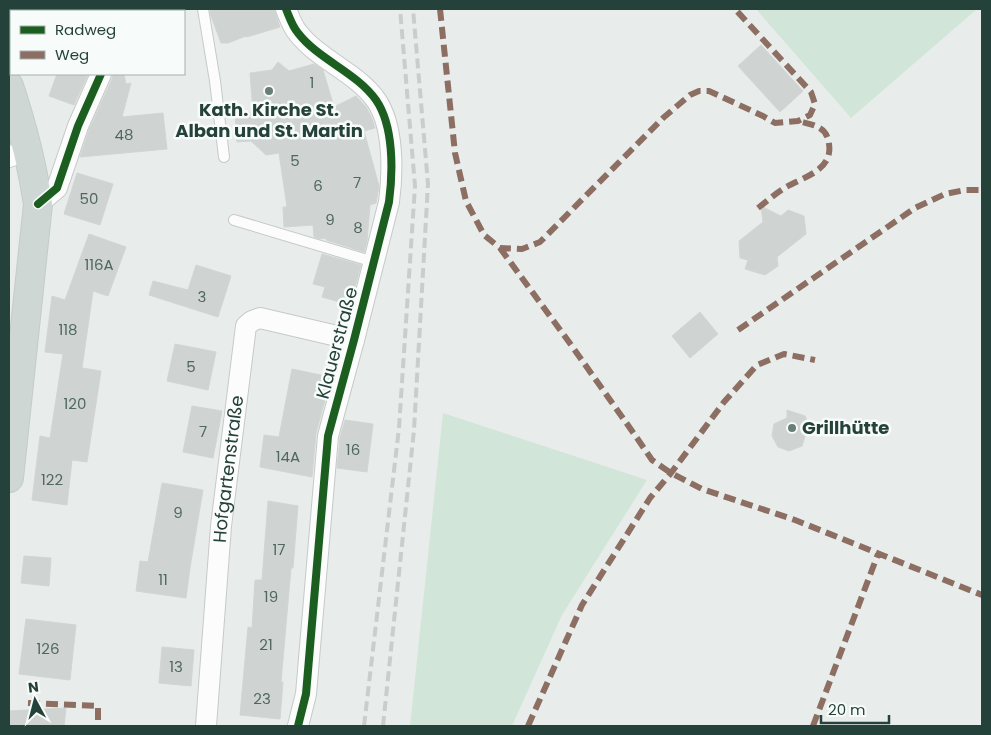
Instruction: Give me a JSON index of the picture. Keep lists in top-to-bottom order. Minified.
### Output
{"streets":{"street":["Klauerstraße","Hofgartenstraße"]},"crossings":[["Klauerstraße","Hofgartenstraße"]],"places":["Kath. Kirche St. Alban und St. Martin","Grillhütte"],"house_numbers":["1","48","5","7","6","50","9","8","116A","3","118","5","120","7","16","14A","122","9","17","11","19","21","126","13","23"],"legend":["Radweg","Weg"],"scale_bar":"20 m","north":"top"}
